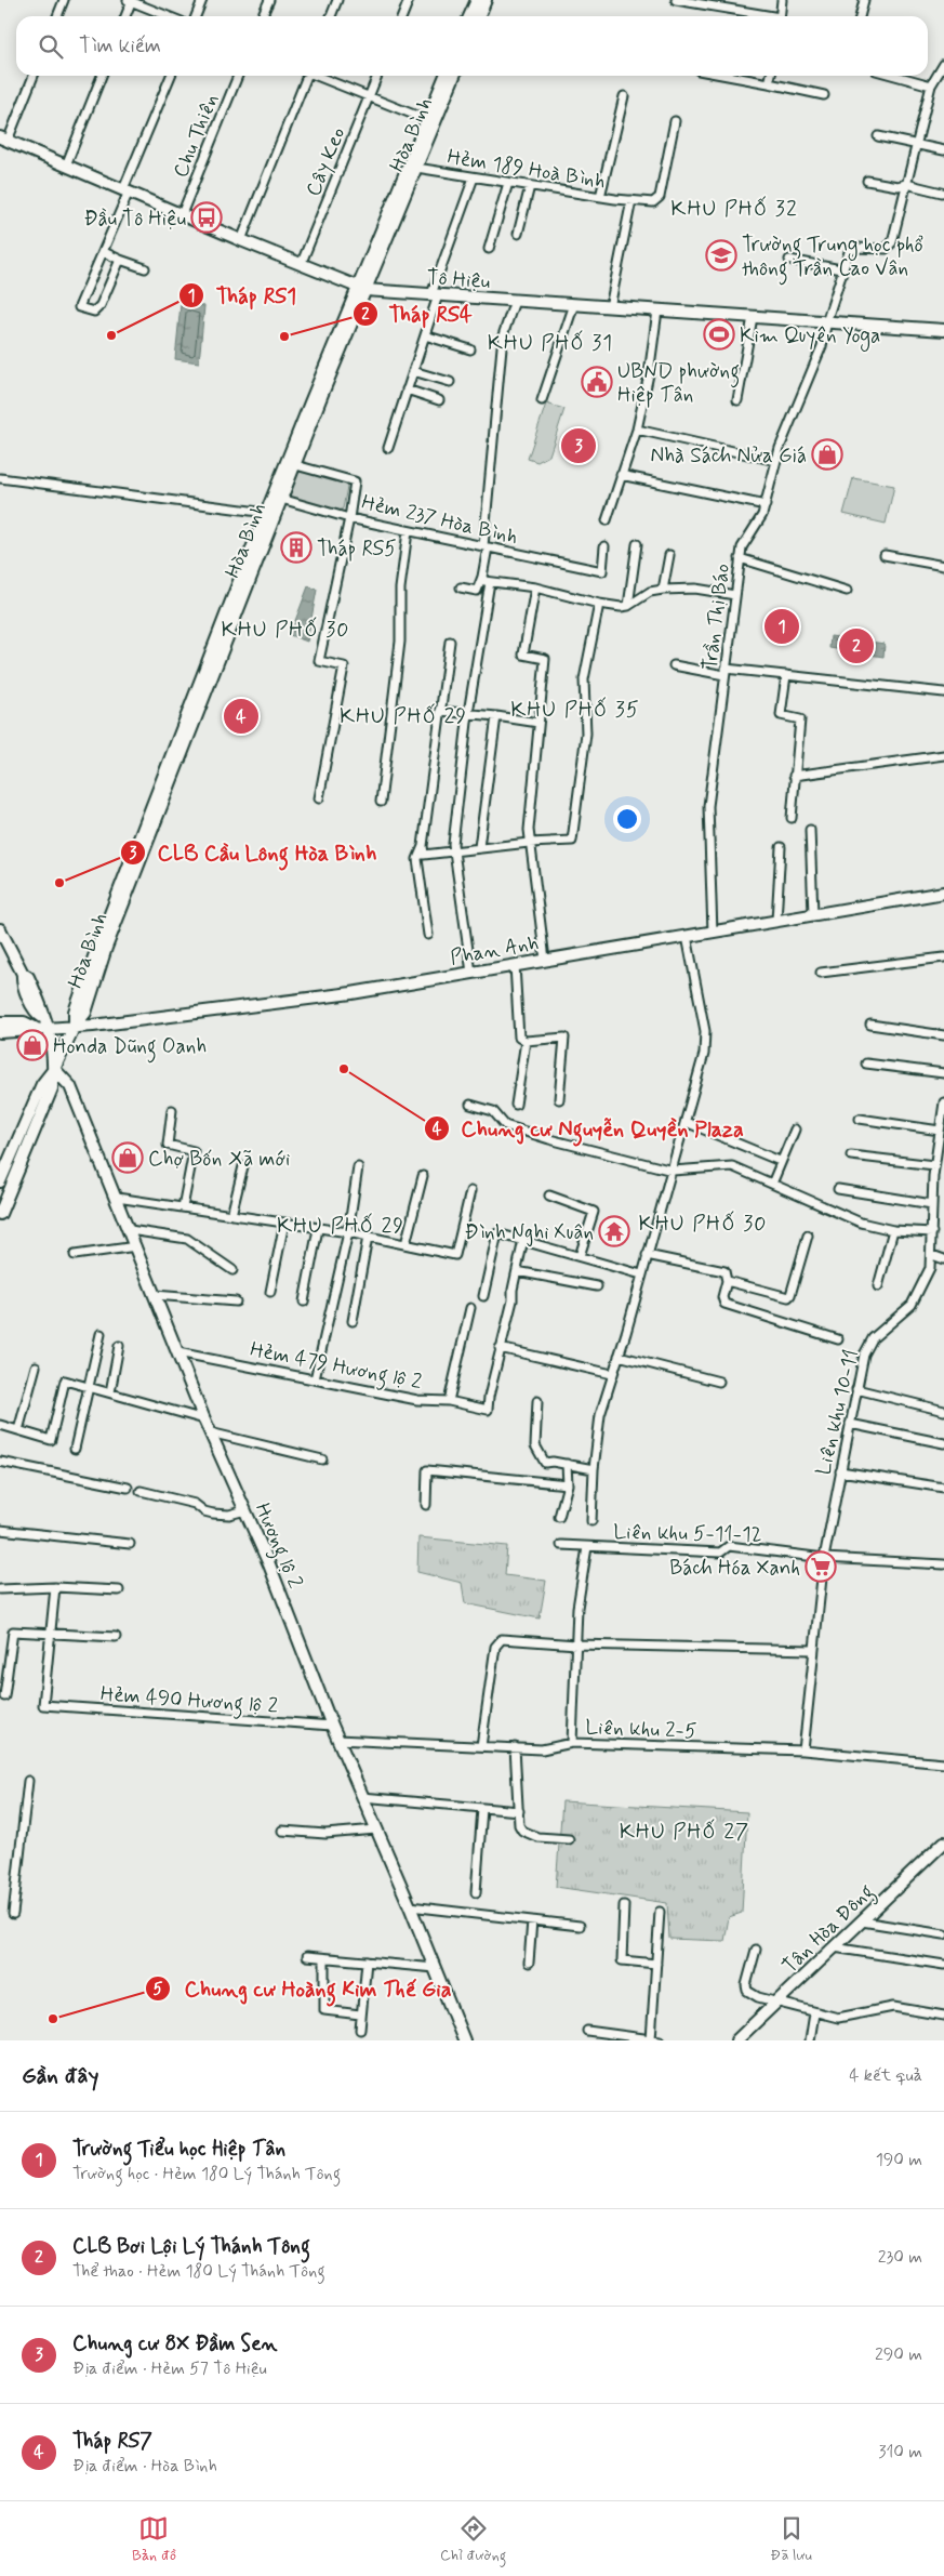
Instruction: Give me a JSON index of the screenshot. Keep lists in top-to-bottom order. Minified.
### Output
{"streets":{"main road":["Hòa Bình","Tô Hiệu","Phan Anh","Hương lộ 2","Tân Hòa Đông"],"street":["Chu Thiên","Cây Keo","Hẻm 189 Hoà Bình","Hẻm 237 Hòa Bình","Trần Thị Báo","Hẻm 479 Hương lộ 2","Liên khu 10-11","Liên khu 5-11-12","Hẻm 490 Hương lộ 2","Liên khu 2-5"]},"crossings":[["Hòa Bình","Hẻm 189 Hoà Bình"],["Hòa Bình","Tô Hiệu"],["Hòa Bình","Hẻm 237 Hòa Bình"],["Hòa Bình","Phan Anh"],["Hòa Bình","Hương lộ 2"],["Chu Thiên","Tô Hiệu"],["Cây Keo","Tô Hiệu"],["Tô Hiệu","Trần Thị Báo"],["Trần Thị Báo","Phan Anh"],["Hẻm 479 Hương lộ 2","Hương lộ 2"],["Liên khu 10-11","Liên khu 5-11-12"],["Liên khu 10-11","Liên khu 2-5"],["Hương lộ 2","Hẻm 490 Hương lộ 2"],["Hương lộ 2","Liên khu 2-5"]],"districts":["KHU PHỐ 32","KHU PHỐ 31","KHU PHỐ 30","KHU PHỐ 35","KHU PHỐ 29","KHU PHỐ 30","KHU PHỐ 29","KHU PHỐ 27"],"places":{"bus stop":["Đầu Tô Hiệu"],"school or university":["Trường Trung học phổ thông Trần Cao Vân"],"sports":["Kim Quyên Yoga"],"other":["Tháp RS1","Tháp RS4","CLB Cầu Lông Hòa Bình","Chung cư Nguyễn Quyền Plaza","Chung cư Hoàng Kim Thế Gia"],"public building":["UBND phường Hiệp Tân"],"shop":["Nhà Sách Nửa Giá","Honda Dũng Oanh","Chợ Bốn Xã mới"],"building":["Tháp RS5"],"temple":["Đình Nghi Xuân"],"supermarket":["Bách Hóa Xanh"]},"page":{"search":"Tìm kiếm","pins":["3","1","2","4"],"heading":["Gần đây","4 kết quả"],"list":[{"mark":"1","name":"Trường Tiểu học Hiệp Tân","note":"Trường học · Hẻm 180 Lý Thánh Tông","value":"190 m"},{"mark":"2","name":"CLB Bơi Lội Lý Thánh Tông","note":"Thể thao · Hẻm 180 Lý Thánh Tông","value":"230 m"},{"mark":"3","name":"Chung cư 8X Đầm Sen","note":"Địa điểm · Hẻm 57 Tô Hiệu","value":"290 m"},{"mark":"4","name":"Tháp RS7","note":"Địa điểm · Hòa Bình","value":"310 m"}],"nav":["Bản đồ","Chỉ đường","Đã lưu"]}}
